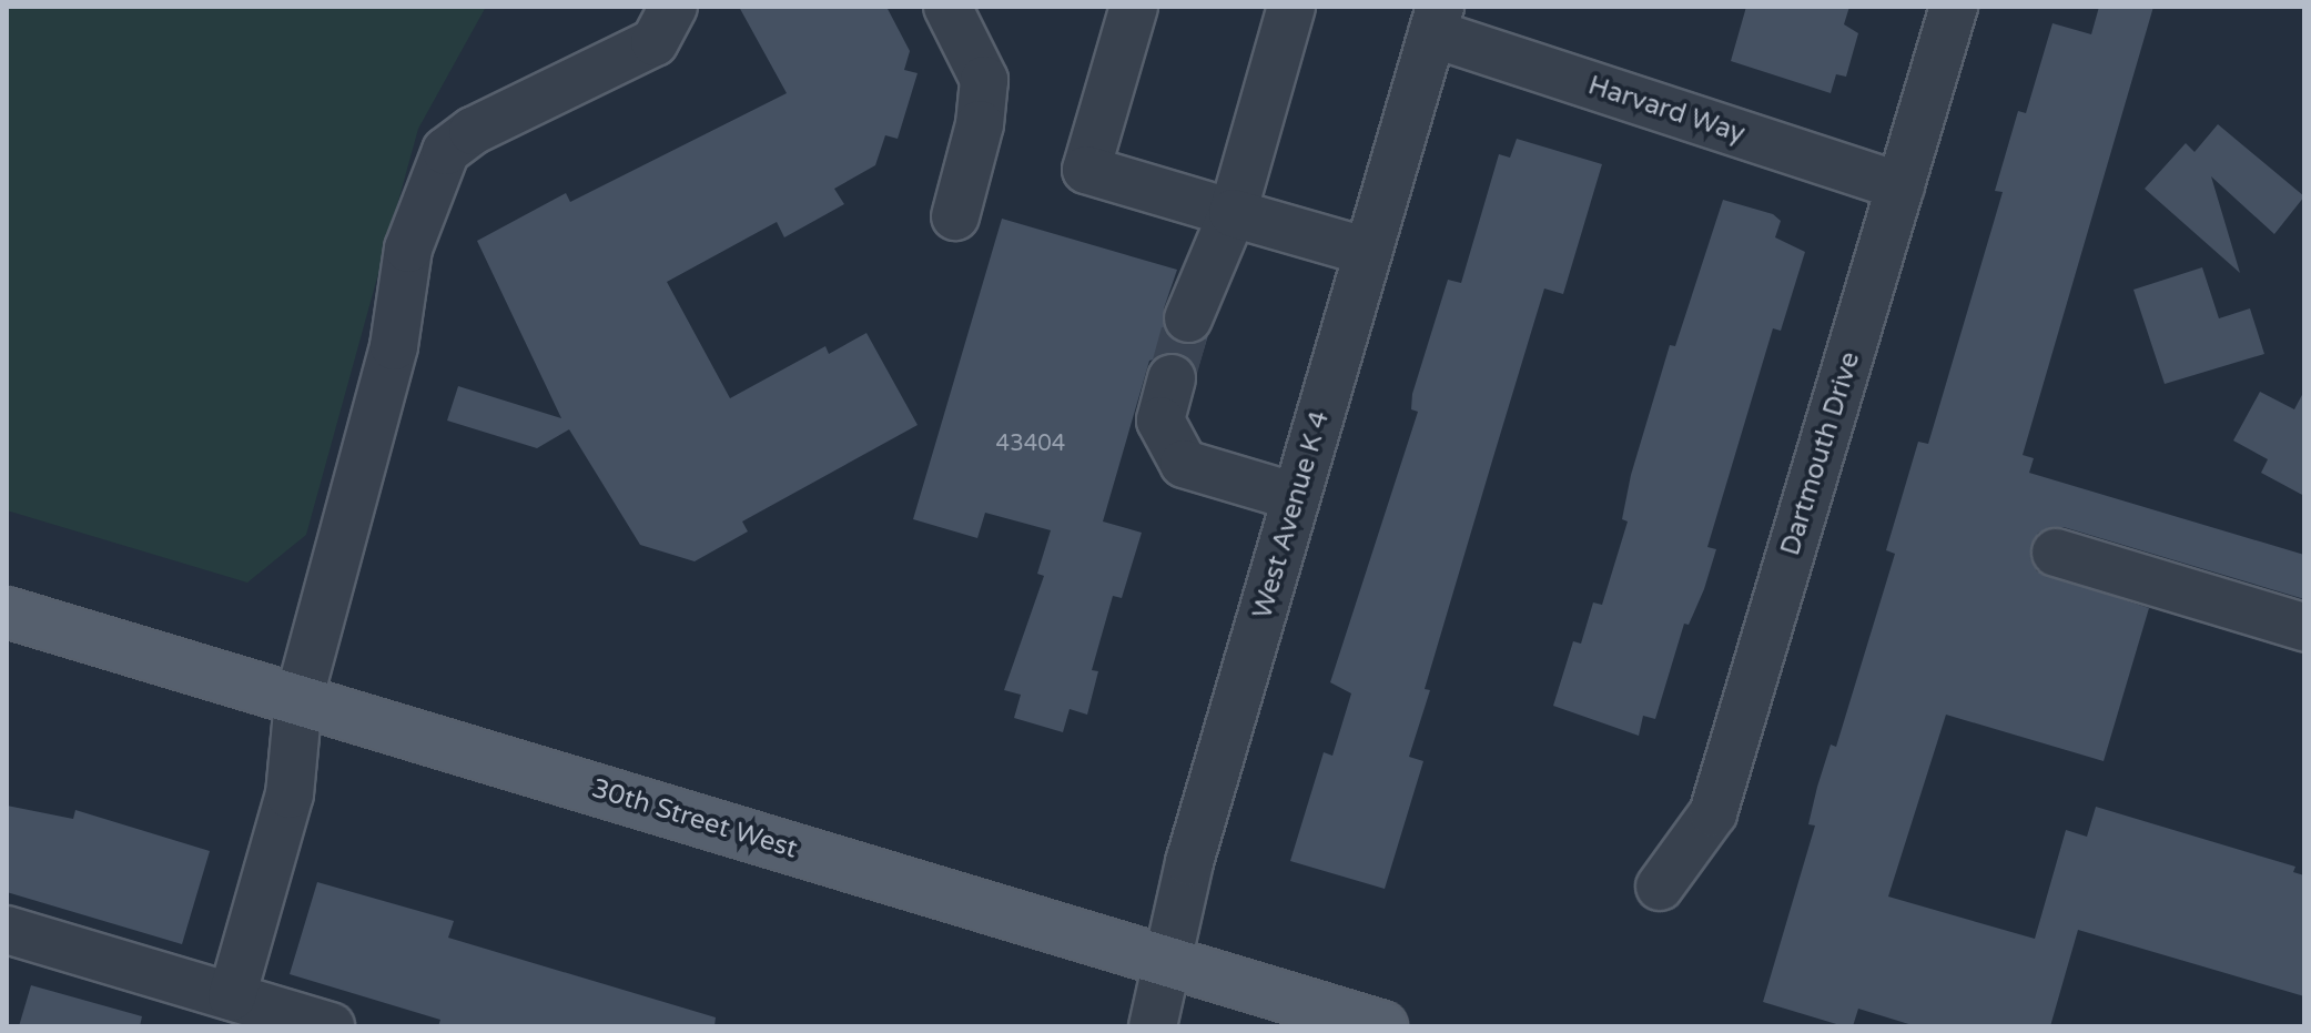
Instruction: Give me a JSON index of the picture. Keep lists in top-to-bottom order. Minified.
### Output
{"streets":{"main road":["30th Street West"],"street":["Harvard Way","Dartmouth Drive","West Avenue K 4"]},"crossings":[["Harvard Way","Dartmouth Drive"],["Harvard Way","West Avenue K 4"],["West Avenue K 4","30th Street West"]],"house_numbers":["43404"]}
